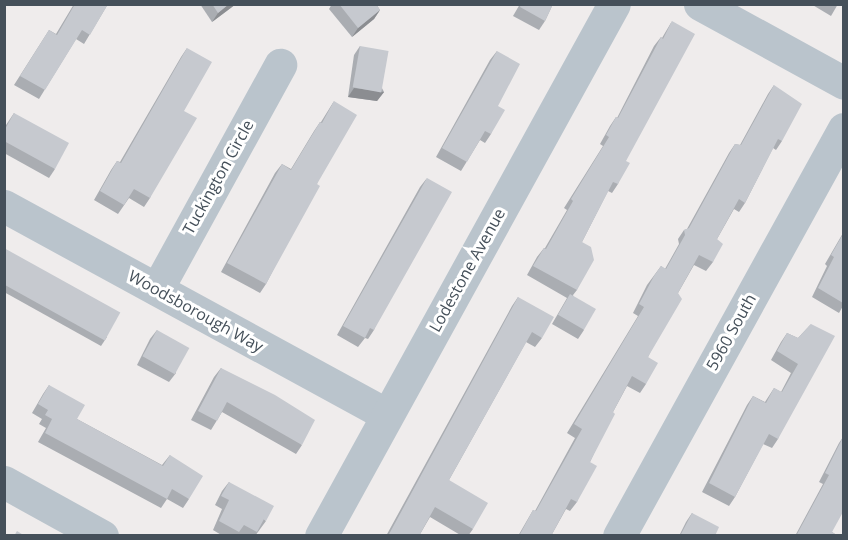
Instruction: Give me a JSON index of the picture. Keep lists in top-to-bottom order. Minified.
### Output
{"streets":{"street":["Tuckington Circle","Lodestone Avenue","Woodsborough Way","5960 South"]},"crossings":[["Tuckington Circle","Woodsborough Way"],["Lodestone Avenue","Woodsborough Way"]]}
